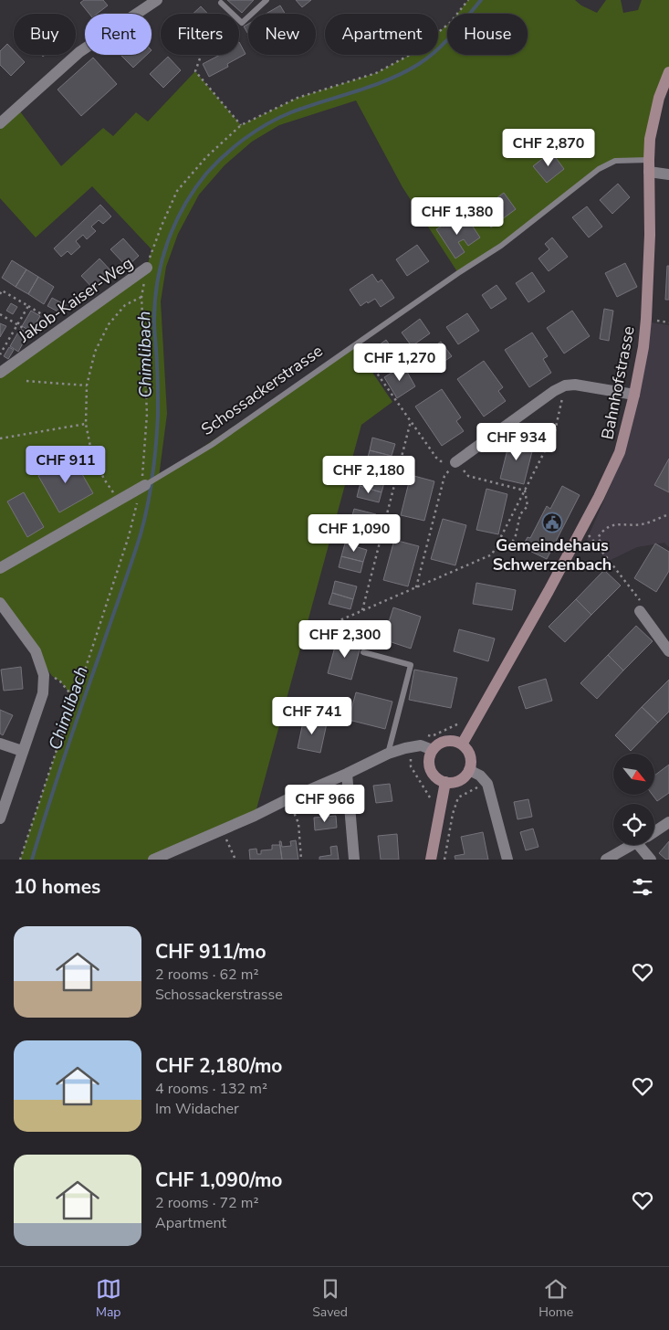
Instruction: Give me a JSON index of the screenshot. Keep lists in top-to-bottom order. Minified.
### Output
{"streets":{"main road":["Bahnhofstrasse"],"street":["Jakob-Kaiser-Weg","Schossackerstrasse"]},"crossings":[["Bahnhofstrasse","Schossackerstrasse"]],"water":["Chimlibach"],"places":{"public building":["Gemeindehaus Schwerzenbach"]},"north":"bottom right","page":{"chip":["Buy","Rent","Filters","New","Apartment","House"],"price":["CHF 2,870","CHF 1,380","CHF 1,270","CHF 934","CHF 911","CHF 2,180","CHF 1,090","CHF 2,300","CHF 741","CHF 966"],"heading":"10 homes","list":[{"name":"CHF 911/mo","note":"2 rooms · 62 m² · Schossackerstrasse"},{"name":"CHF 2,180/mo","note":"4 rooms · 132 m² · Im Widacher"},{"name":"CHF 1,090/mo","note":"2 rooms · 72 m² · Apartment"}],"tabs":["Map","Saved","Home"]}}
